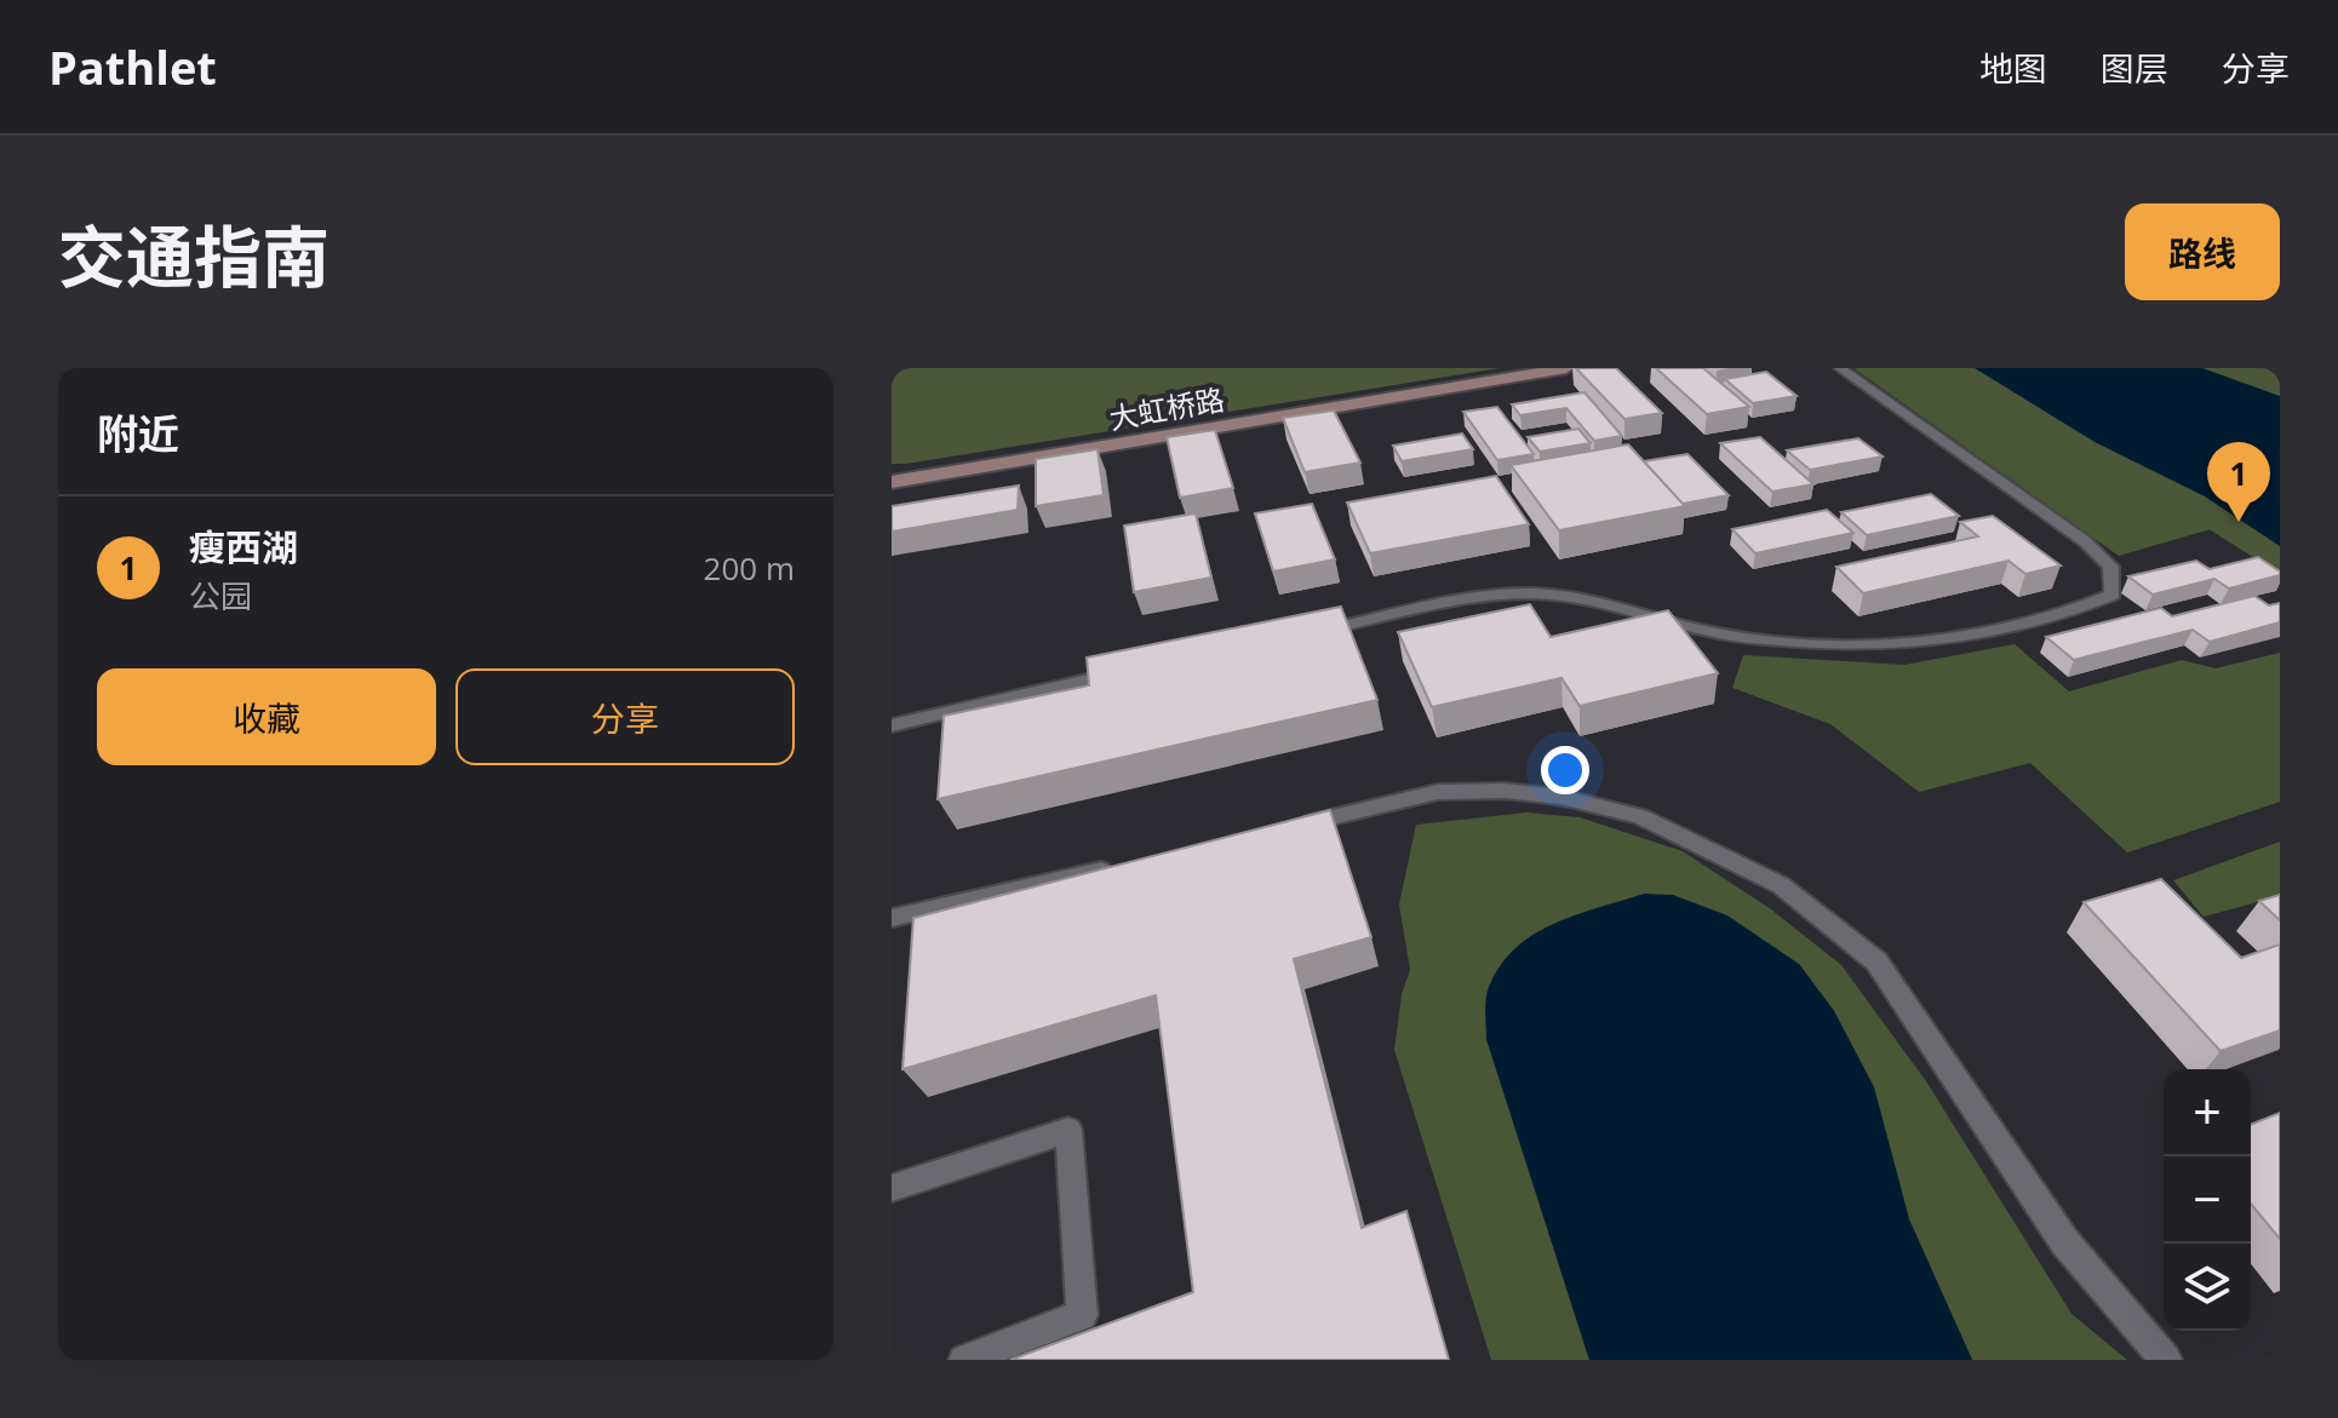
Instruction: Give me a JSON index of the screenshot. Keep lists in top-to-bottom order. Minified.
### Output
{"streets":{"street":["大虹桥路"]},"page":{"header":"Pathlet","nav":["地图","图层","分享"],"title":"交通指南","buttons":["路线",["收藏","分享"]],"heading":"附近","pins":"1","list":[{"mark":"1","name":"瘦西湖","note":"公园","value":"200 m"}],"map_buttons":["+","−"]}}
